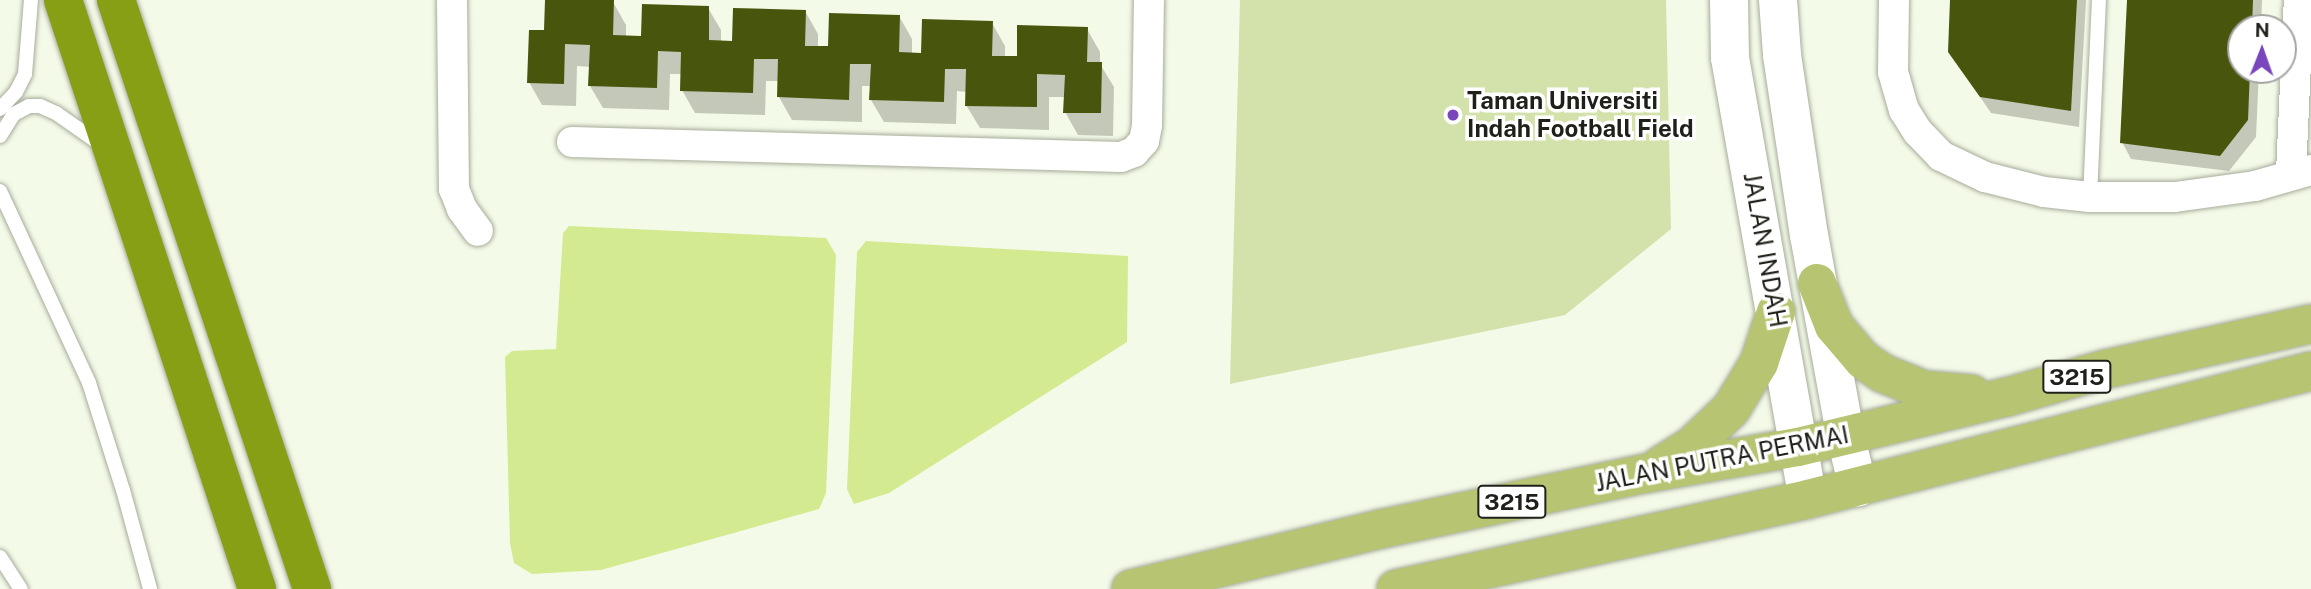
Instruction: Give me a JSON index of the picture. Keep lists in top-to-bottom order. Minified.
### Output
{"streets":{"main road":["3215","JALAN PUTRA PERMAI"],"street":["JALAN INDAH"]},"crossings":[["JALAN INDAH","3215"],["JALAN INDAH","JALAN PUTRA PERMAI"]],"places":["Taman Universiti Indah Football Field"],"north":"top"}
